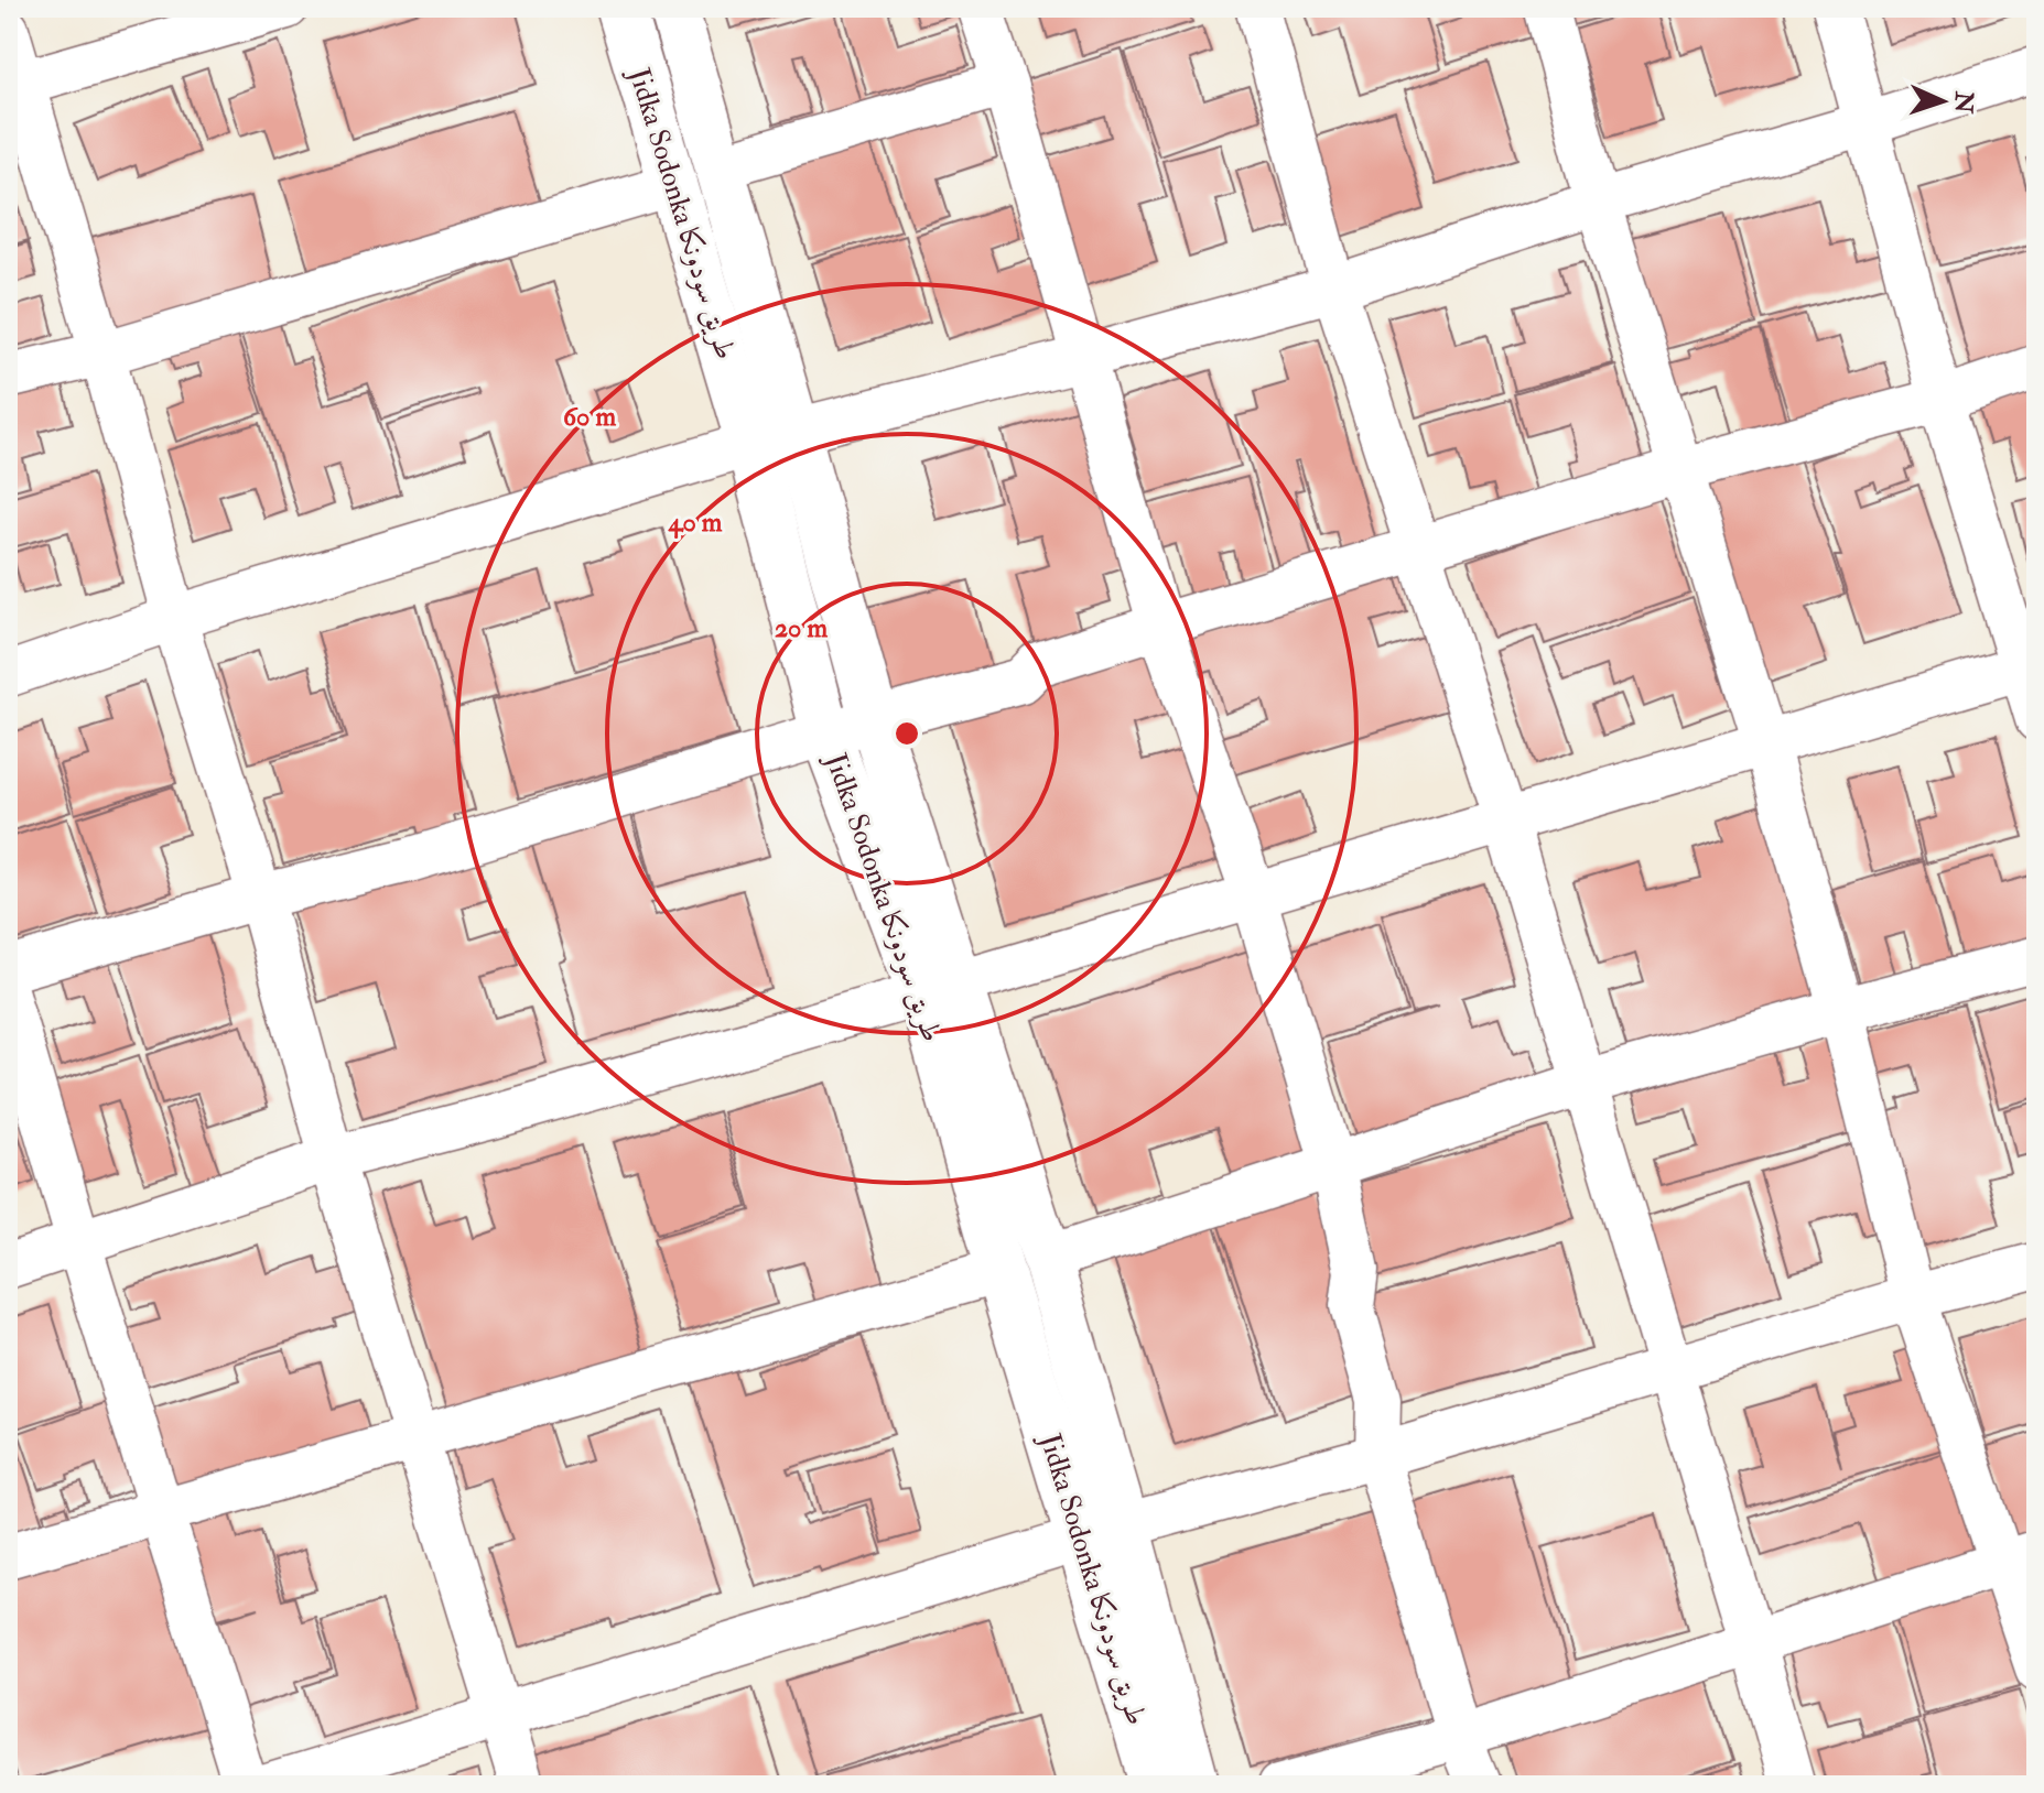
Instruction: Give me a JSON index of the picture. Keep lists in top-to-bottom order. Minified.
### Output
{"streets":{"main road":["Jidka Sodonka طريق سودونكا"]},"north":"right","rings":["60 m","40 m","20 m"]}
